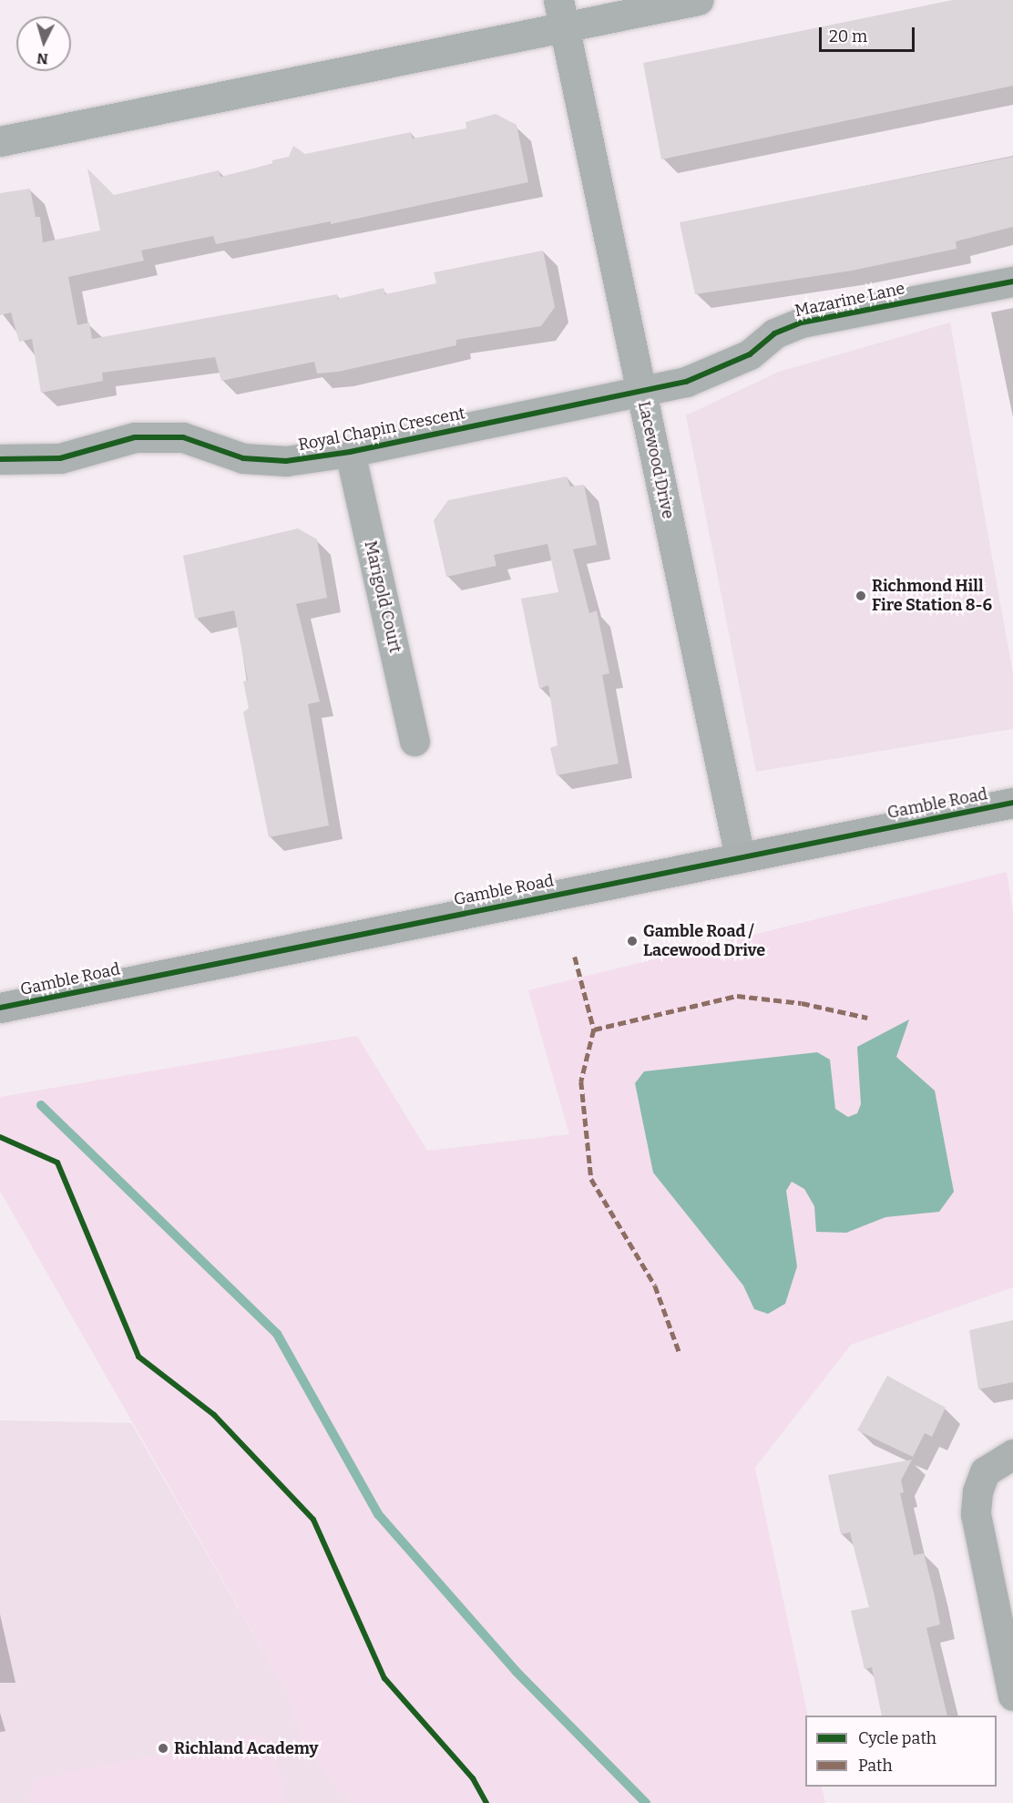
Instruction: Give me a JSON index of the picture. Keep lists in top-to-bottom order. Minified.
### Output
{"streets":{"main road":["Gamble Road"],"street":["Mazarine Lane","Royal Chapin Crescent","Lacewood Drive","Marigold Court"]},"crossings":[["Mazarine Lane","Royal Chapin Crescent"],["Mazarine Lane","Lacewood Drive"],["Royal Chapin Crescent","Lacewood Drive"],["Royal Chapin Crescent","Marigold Court"],["Lacewood Drive","Gamble Road"]],"places":["Richmond Hill Fire Station 8-6","Gamble Road / Lacewood Drive","Richland Academy"],"legend":["Cycle path","Path"],"scale_bar":"20 m","north":"bottom"}
